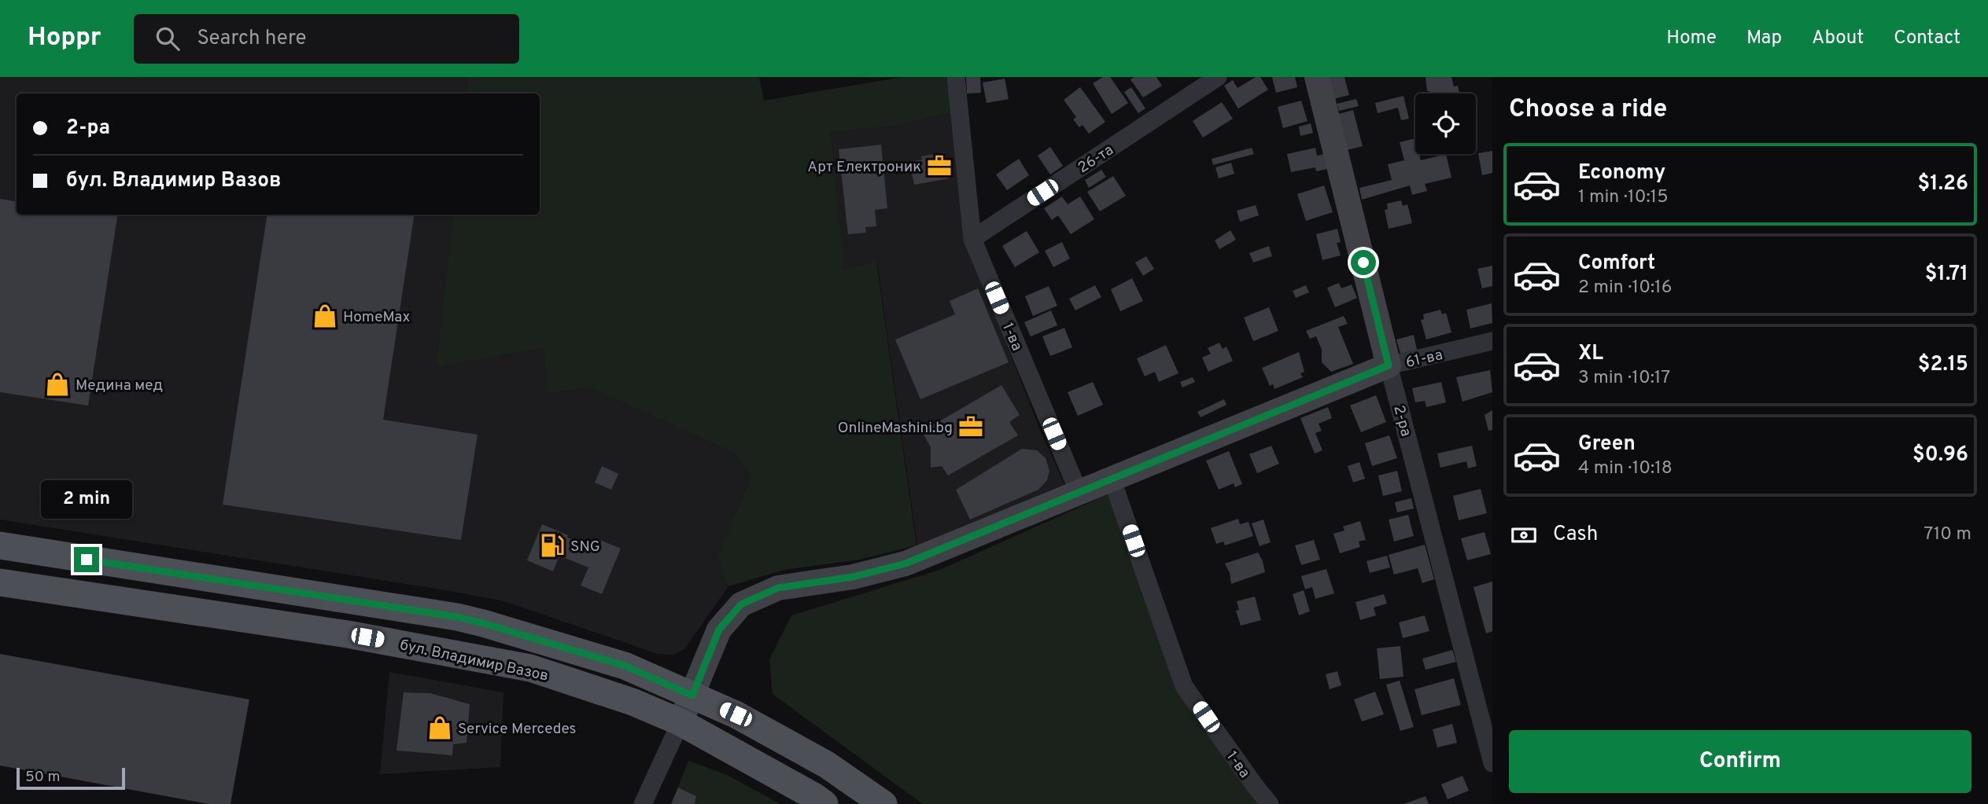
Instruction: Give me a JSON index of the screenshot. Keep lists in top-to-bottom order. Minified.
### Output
{"streets":{"main road":["бул. Владимир Вазов"],"street":["26-та","1-ва","61-ва","2-ра"]},"crossings":[["26-та","1-ва"],["1-ва","61-ва"],["61-ва","2-ра"],["61-ва","бул. Владимир Вазов"]],"places":{"office":["Арт Електроник","ОnlineMashini.bg"],"shop":["HomeMax","Медина мед","Service Mercedes"],"fuel station":["SNG"]},"scale_bar":"50 m","page":{"header":"Hoppr","search":"Search here","nav":["Home","Map","About","Contact"],"heading":"Choose a ride","banner":["2-ра","бул. Владимир Вазов"],"list":[{"name":"Economy","note":"1 min · 10:15","value":"$1.26"},{"name":"Comfort","note":"2 min · 10:16","value":"$1.71"},{"name":"XL","note":"3 min · 10:17","value":"$2.15"},{"name":"Green","note":"4 min · 10:18","value":"$0.96"}],"bubble":"2 min","pay":["Cash","710 m"],"buttons":"Confirm","scale":"50 m"}}
